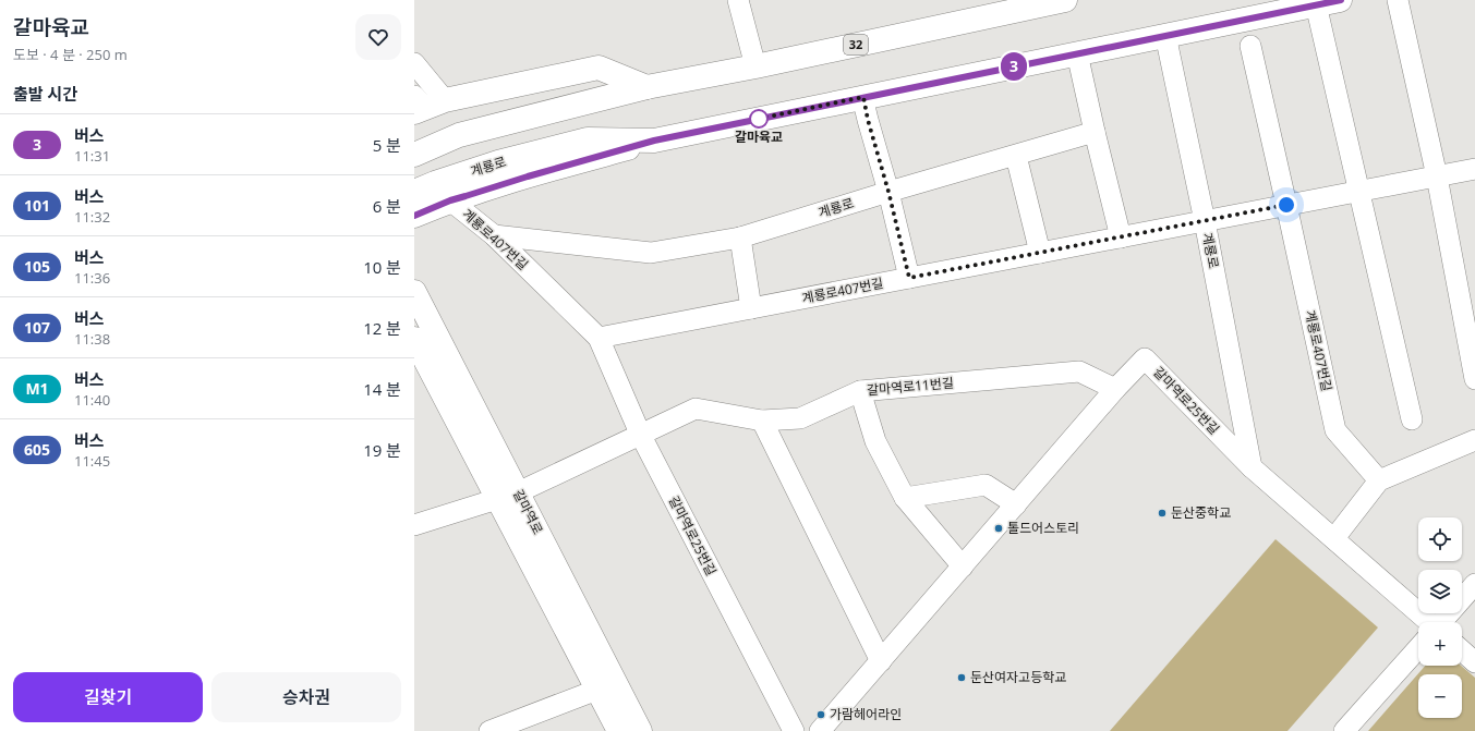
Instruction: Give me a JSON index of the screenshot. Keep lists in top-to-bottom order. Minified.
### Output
{"streets":{"main road":["32","계룡로","갈마역로"],"street":["계룡로407번길","갈마역로11번길","갈마역로25번길"]},"crossings":[["계룡로","계룡로407번길"],["계룡로","갈마역로25번길"],["계룡로407번길","갈마역로25번길"],["갈마역로11번길","갈마역로25번길"],["갈마역로11번길","갈마역로"]],"places":["갈마육교","둔산중학교","톨드어스토리","둔산여자고등학교","가람헤어라인"],"lines":["bus line 3"],"page":{"heading":[["갈마육교","도보 · 4 분 · 250 m"],"출발 시간"],"on_map":"3","list":[{"mark":"3","name":"버스","note":"11:31","value":"5 분"},{"mark":"101","name":"버스","note":"11:32","value":"6 분"},{"mark":"105","name":"버스","note":"11:36","value":"10 분"},{"mark":"107","name":"버스","note":"11:38","value":"12 분"},{"mark":"M1","name":"버스","note":"11:40","value":"14 분"},{"mark":"605","name":"버스","note":"11:45","value":"19 분"}],"map_buttons":["+","−"],"buttons":["길찾기","승차권"]}}
